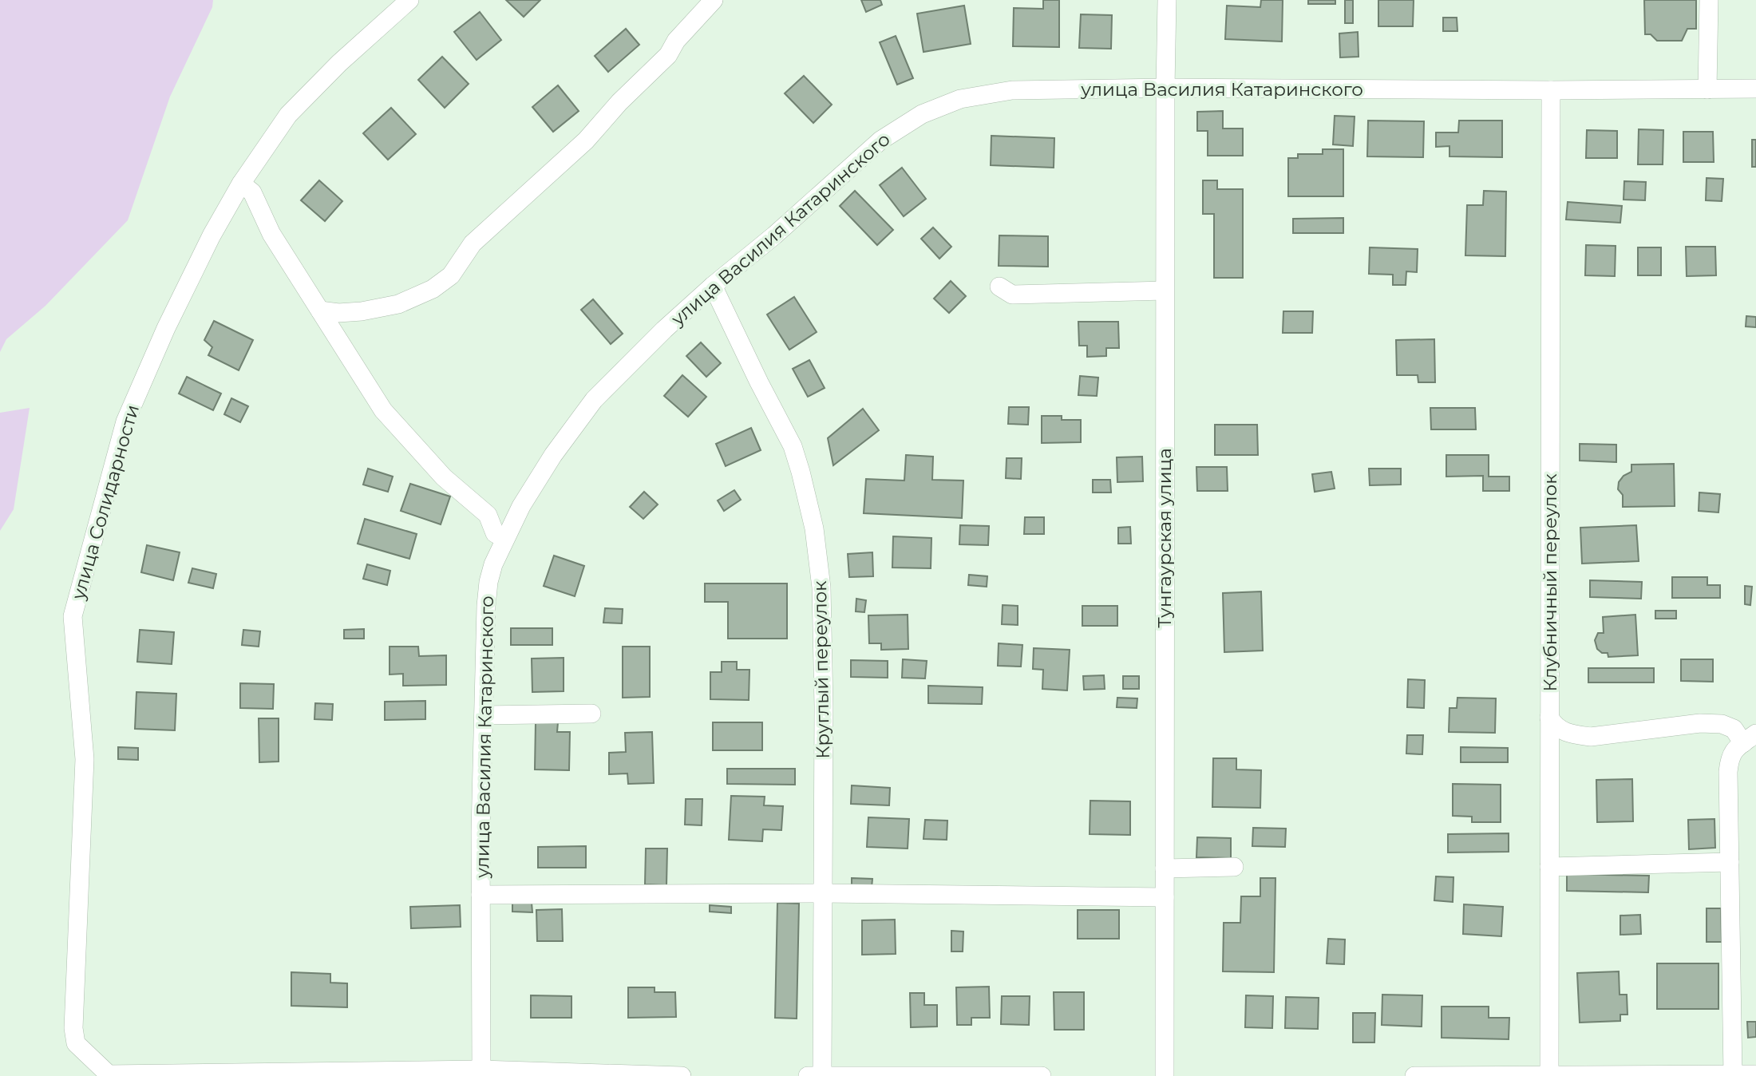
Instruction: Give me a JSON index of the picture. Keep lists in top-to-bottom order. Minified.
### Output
{"streets":{"street":["улица Василия Катаринского","улица Солидарности","Тунгаурская улица","Клубничный переулок","Круглый переулок"]},"crossings":[["улица Василия Катаринского","улица Солидарности"],["улица Василия Катаринского","Тунгаурская улица"],["улица Василия Катаринского","Клубничный переулок"],["улица Василия Катаринского","Круглый переулок"]]}
